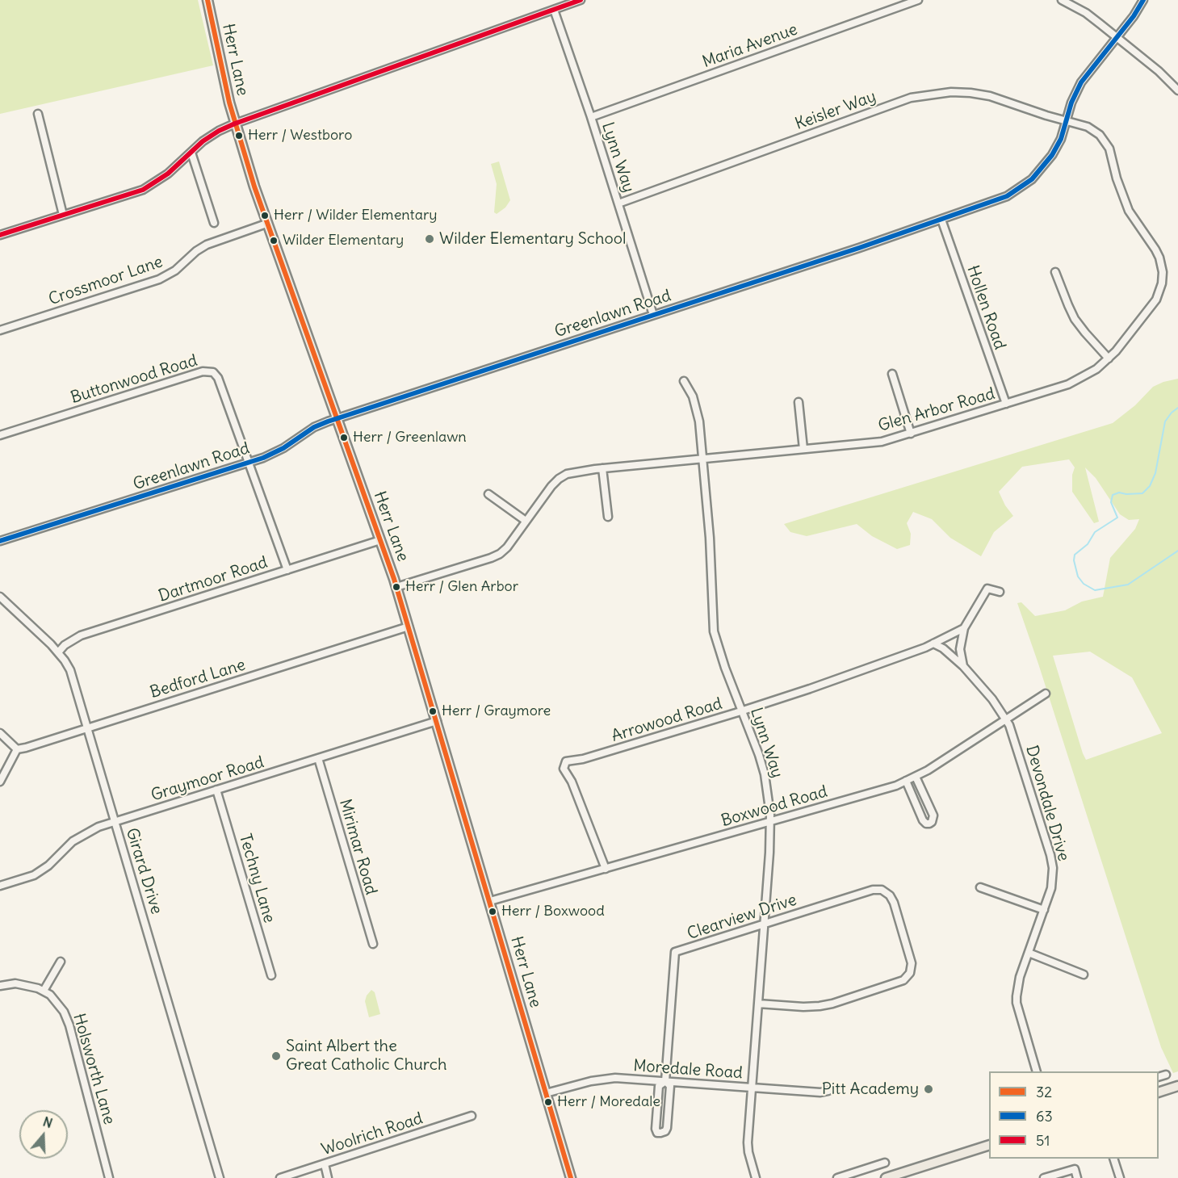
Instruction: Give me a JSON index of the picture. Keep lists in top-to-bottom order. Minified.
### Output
{"streets":{"main road":["Herr Lane"],"street":["Maria Avenue","Keisler Way","Lynn Way","Crossmoor Lane","Hollen Road","Greenlawn Road","Buttonwood Road","Glen Arbor Road","Dartmoor Road","Bedford Lane","Arrowood Road","Graymoor Road","Devondale Drive","Boxwood Road","Mirimar Road","Girard Drive","Techny Lane","Clearview Drive","Holsworth Lane","Moredale Road","Woolrich Road"]},"crossings":[["Maria Avenue","Lynn Way"],["Herr Lane","Crossmoor Lane"],["Herr Lane","Greenlawn Road"],["Herr Lane","Glen Arbor Road"],["Herr Lane","Dartmoor Road"],["Herr Lane","Bedford Lane"],["Herr Lane","Graymoor Road"],["Herr Lane","Boxwood Road"],["Herr Lane","Moredale Road"],["Keisler Way","Lynn Way"],["Keisler Way","Greenlawn Road"],["Keisler Way","Glen Arbor Road"],["Lynn Way","Greenlawn Road"],["Lynn Way","Glen Arbor Road"],["Lynn Way","Arrowood Road"],["Lynn Way","Boxwood Road"],["Lynn Way","Clearview Drive"],["Lynn Way","Moredale Road"],["Hollen Road","Greenlawn Road"],["Hollen Road","Glen Arbor Road"],["Greenlawn Road","Buttonwood Road"],["Greenlawn Road","Glen Arbor Road"],["Buttonwood Road","Dartmoor Road"],["Dartmoor Road","Girard Drive"],["Bedford Lane","Girard Drive"],["Arrowood Road","Devondale Drive"],["Arrowood Road","Boxwood Road"],["Graymoor Road","Mirimar Road"],["Graymoor Road","Girard Drive"],["Graymoor Road","Techny Lane"],["Devondale Drive","Boxwood Road"],["Clearview Drive","Moredale Road"]],"places":["Herr / Westboro","Herr / Wilder Elementary","Wilder Elementary School","Wilder Elementary","Herr / Greenlawn","Herr / Glen Arbor","Herr / Graymore","Herr / Boxwood","Saint Albert the Great Catholic Church","Pitt Academy","Herr / Moredale"],"lines":["transit line 32","transit line 63","transit line 51"],"legend":["32","63","51"],"north":"top"}
